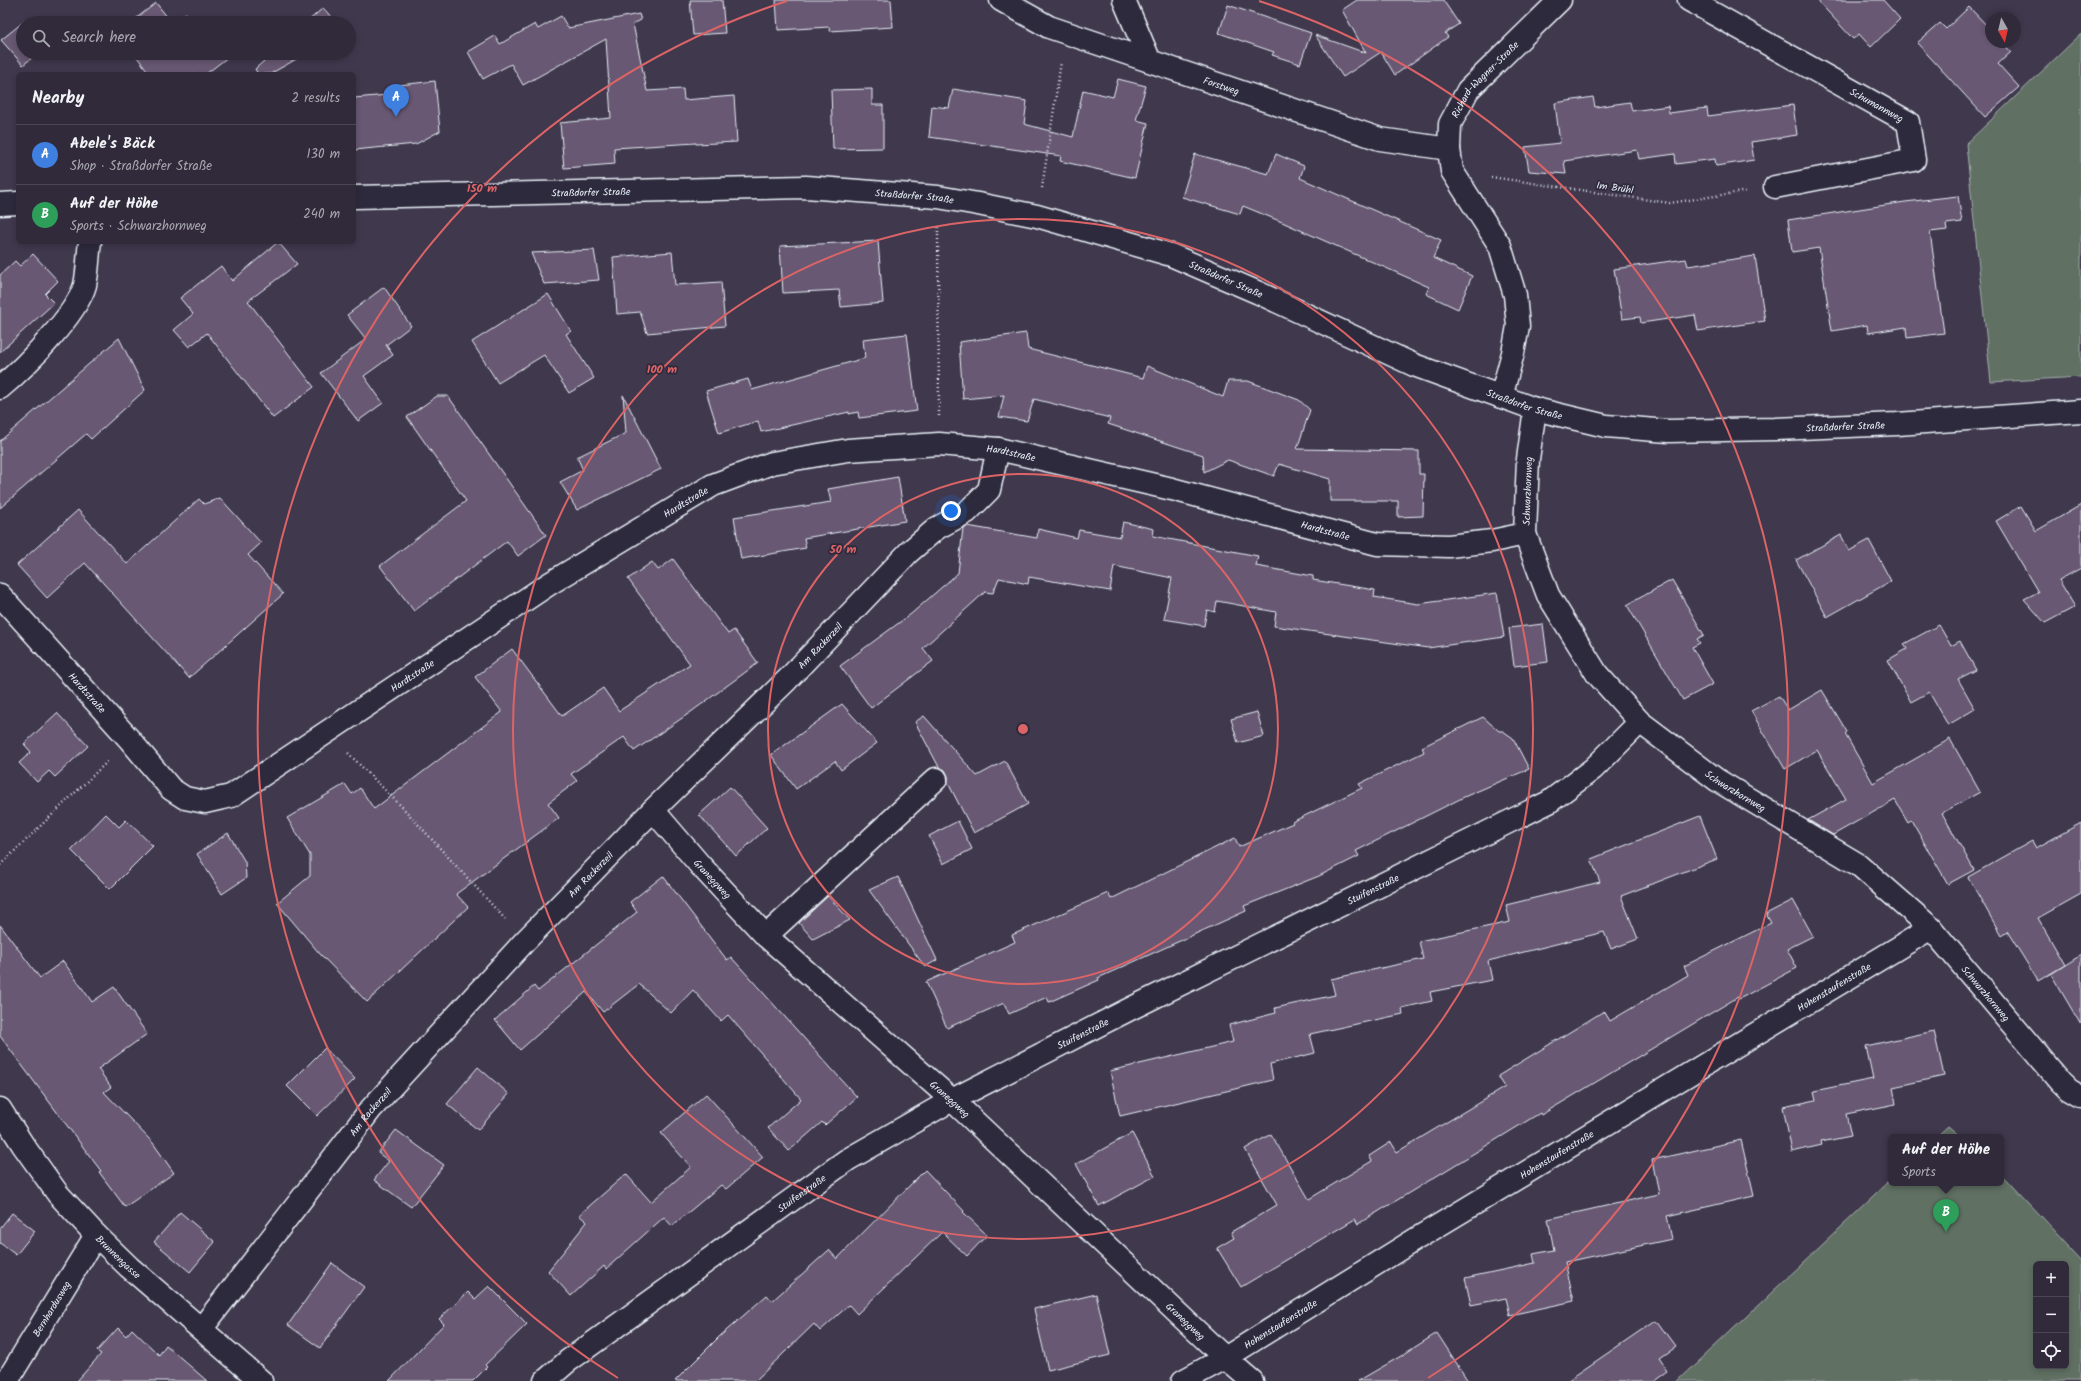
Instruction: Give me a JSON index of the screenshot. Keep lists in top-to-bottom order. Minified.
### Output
{"streets":{"street":["Richard-Wagner-Straße","Forstweg","Schumannweg","Straßdorfer Straße","Hardtstraße","Schwarzhornweg","Am Rackerzeil","Graneggweg","Stuifenstraße","Hohenstaufenstraße","Brunnengasse","Bernhardusweg"],"path":["Im Brühl"]},"crossings":[["Richard-Wagner-Straße","Forstweg"],["Richard-Wagner-Straße","Im Brühl"],["Richard-Wagner-Straße","Straßdorfer Straße"],["Schumannweg","Im Brühl"],["Straßdorfer Straße","Schwarzhornweg"],["Hardtstraße","Schwarzhornweg"],["Hardtstraße","Am Rackerzeil"],["Schwarzhornweg","Stuifenstraße"],["Schwarzhornweg","Hohenstaufenstraße"],["Am Rackerzeil","Graneggweg"],["Am Rackerzeil","Brunnengasse"],["Graneggweg","Stuifenstraße"],["Graneggweg","Hohenstaufenstraße"],["Brunnengasse","Bernhardusweg"]],"north":"bottom","page":{"search":"Search here","heading":["Nearby","2 results"],"pins":["A","B"],"list":[{"mark":"A","name":"Abele's Bäck","note":"Shop · Straßdorfer Straße","value":"130 m"},{"mark":"B","name":"Auf der Höhe","note":"Sports · Schwarzhornweg","value":"240 m"}],"popup":["Auf der Höhe","Sports"],"map_buttons":["+","−"]},"rings":["150 m","100 m","50 m"]}
